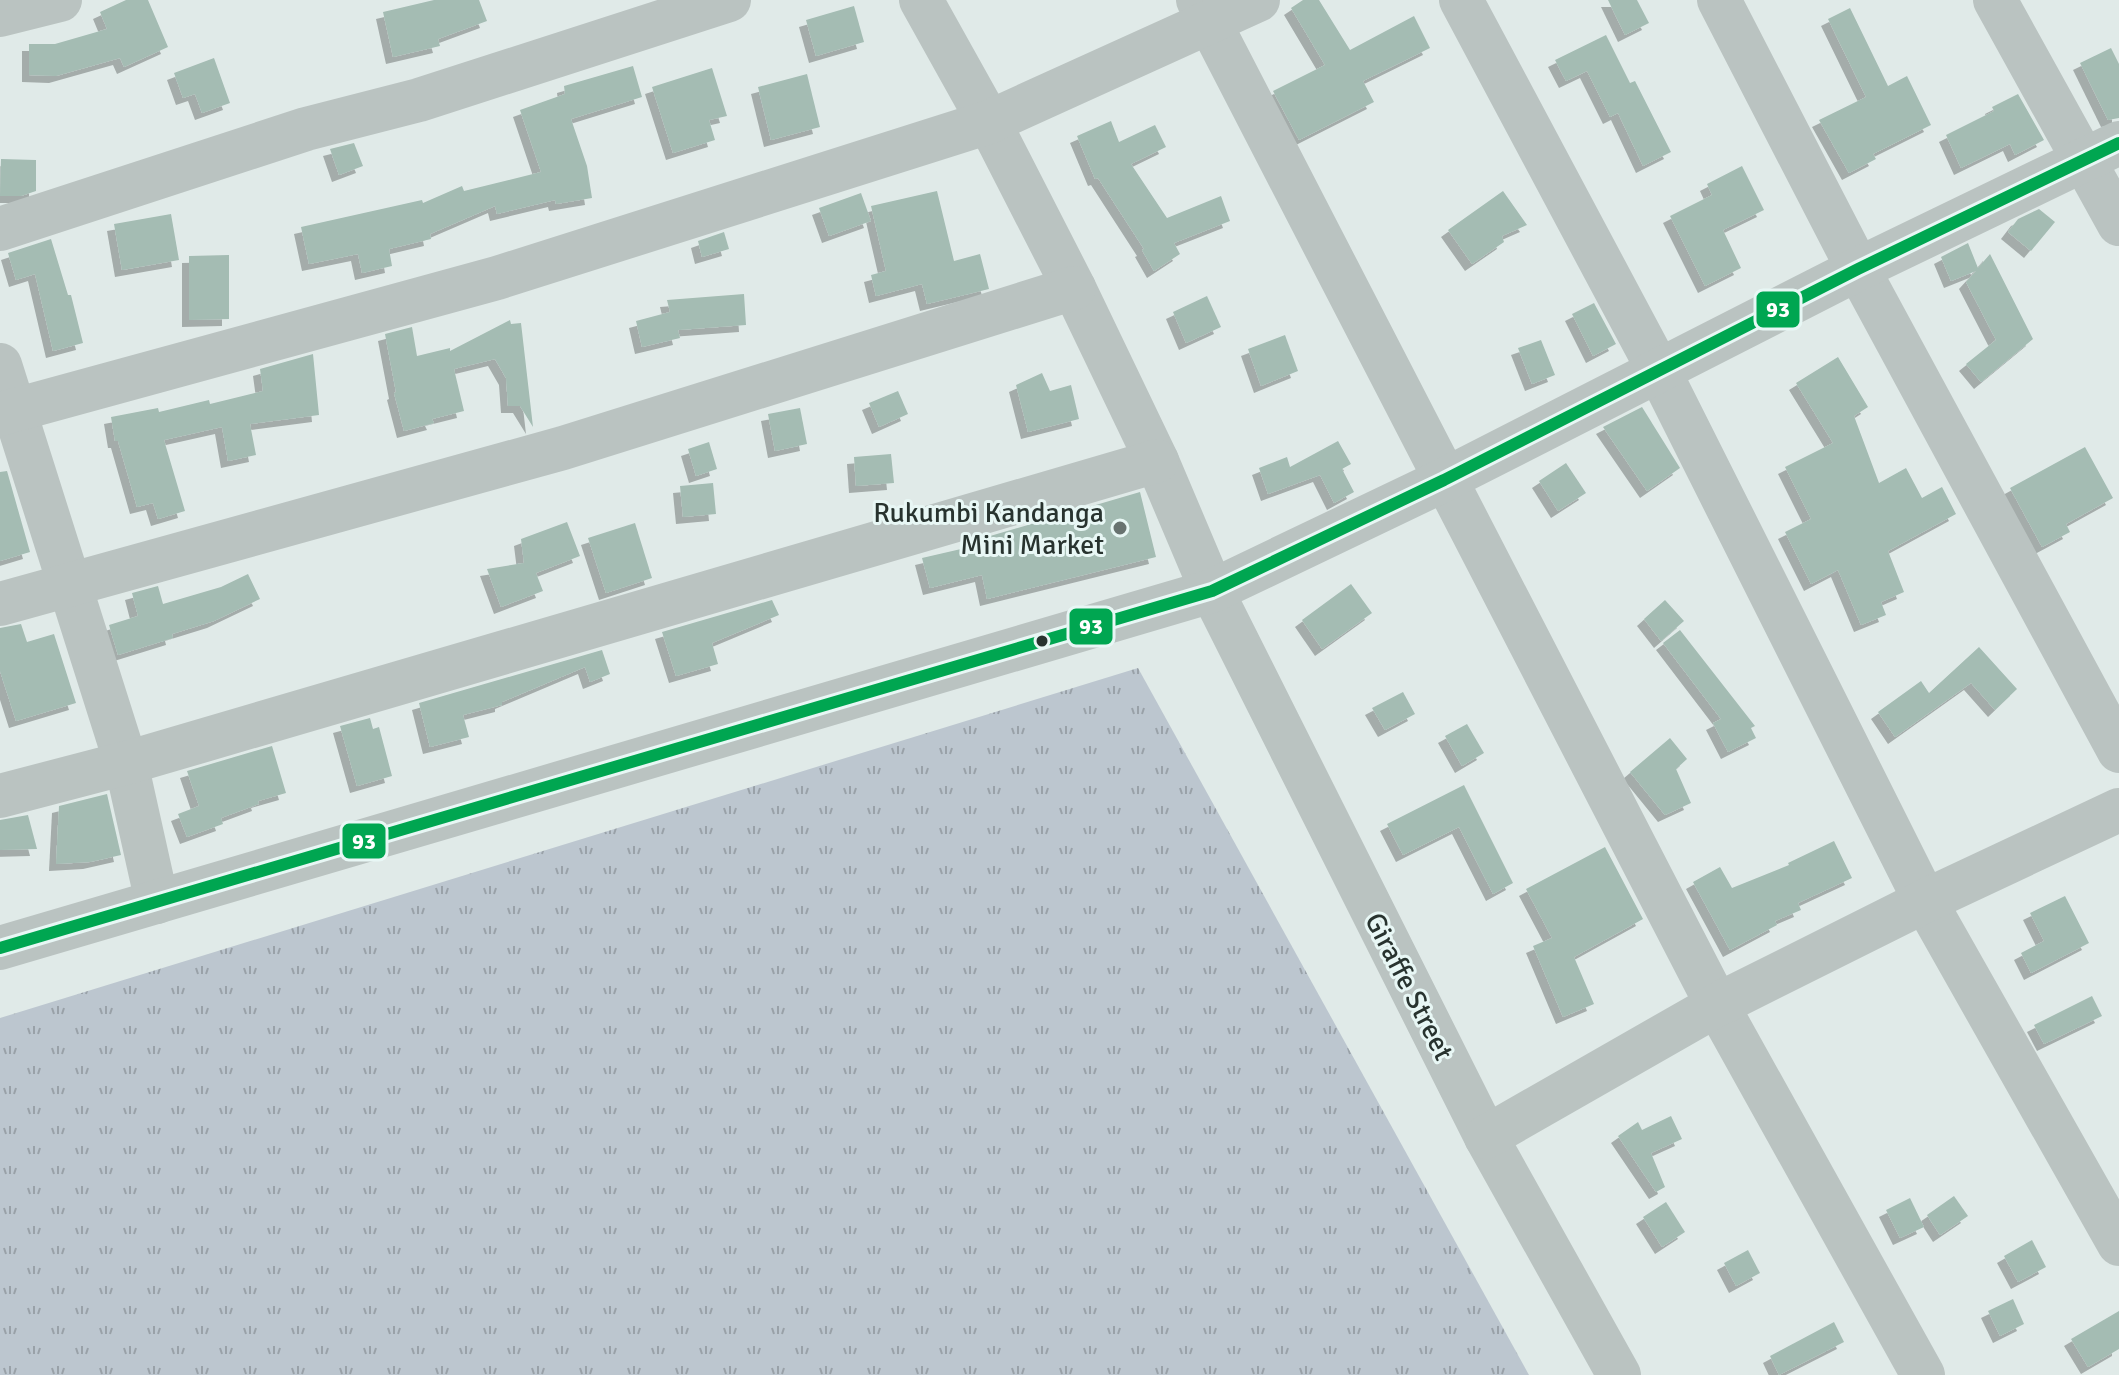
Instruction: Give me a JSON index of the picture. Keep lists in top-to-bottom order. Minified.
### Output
{"streets":{"street":["Giraffe Street"]},"places":["Rukumbi Kandanga Mini Market"],"lines":["transit line 93"]}
